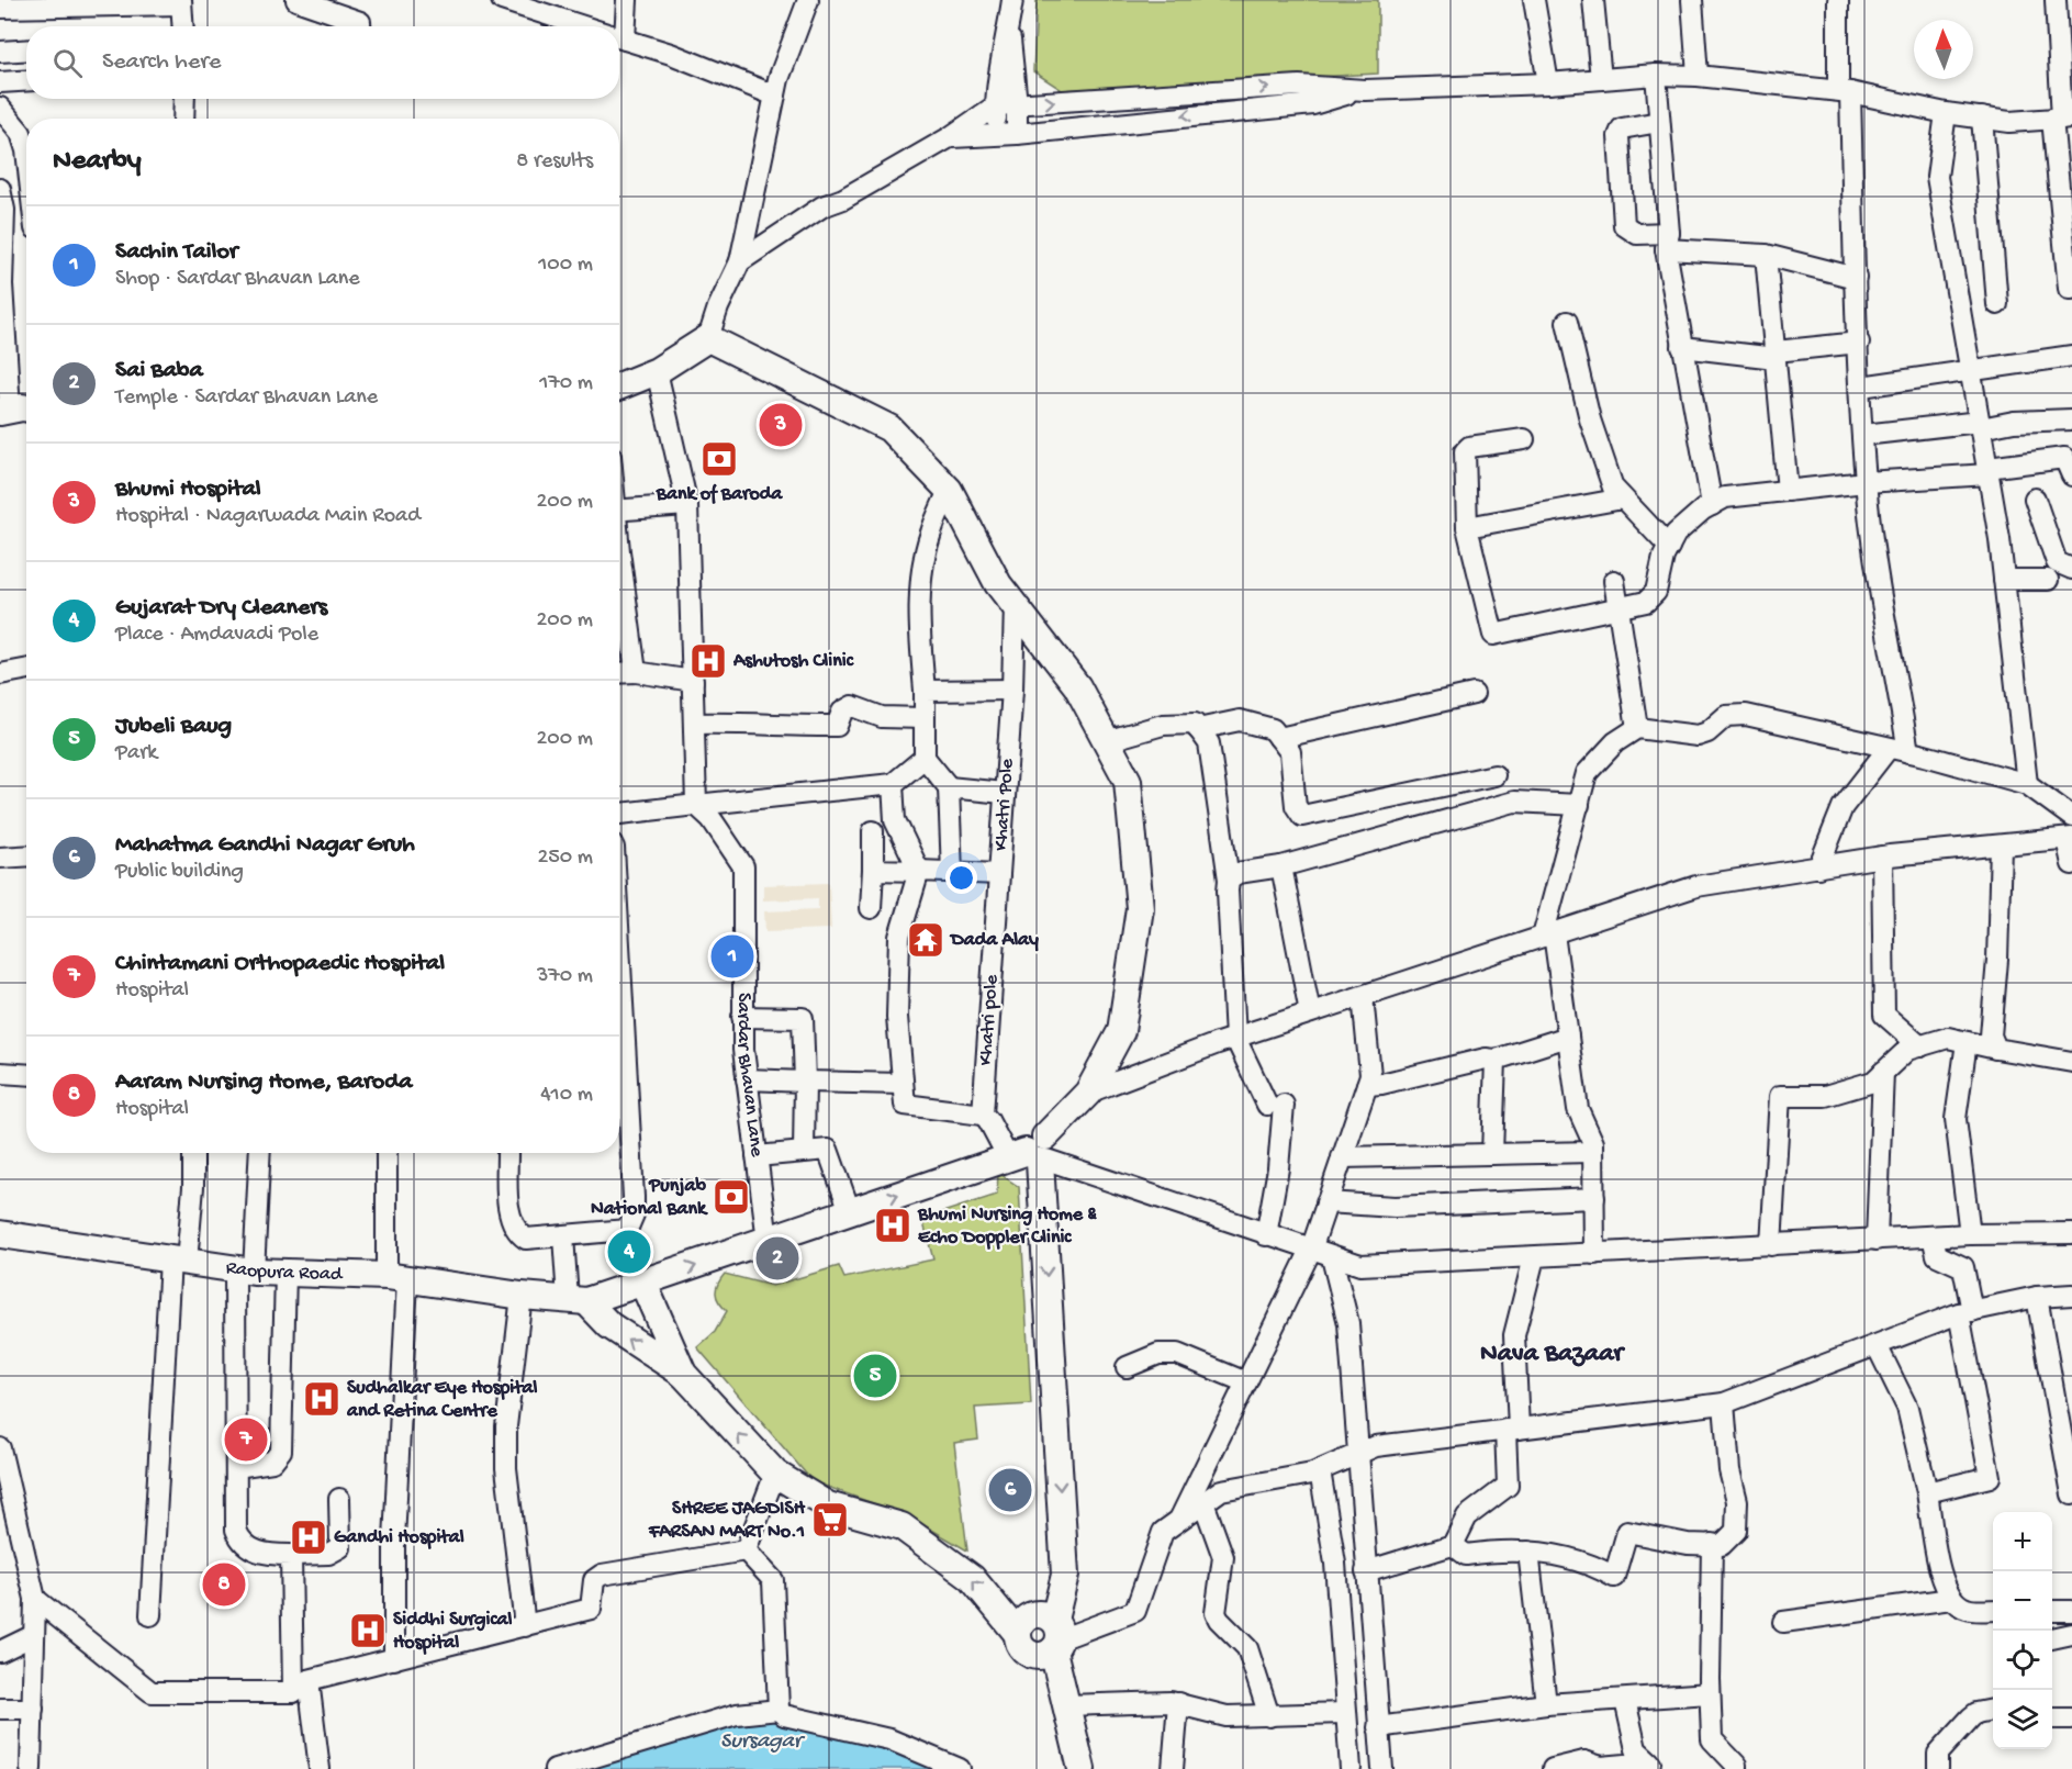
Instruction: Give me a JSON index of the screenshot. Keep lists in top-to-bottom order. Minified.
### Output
{"streets":{"main road":["Raopura Road"],"street":["Khatri Pole","Khatri pole","Sardar Bhavan Lane"]},"crossings":[["Khatri Pole","Khatri pole"]],"districts":["Nava Bazaar"],"water":["Sursagar"],"places":{"bank":["Bank of Baroda","Punjab National Bank"],"hospital":["Ashutosh Clinic","Bhumi Nursing Home & Echo Doppler Clinic","Sudhalkar Eye Hospital and Retina Centre","Gandhi Hospital","Siddhi Surgical Hospital"],"temple":["Dada Alay"],"supermarket":["SHREE JAGDISH FARSAN MART No.1"]},"north":"top","page":{"search":"Search here","heading":["Nearby","8 results"],"list":[{"mark":"1","name":"Sachin Tailor","note":"Shop · Sardar Bhavan Lane","value":"100 m"},{"mark":"2","name":"Sai Baba","note":"Temple · Sardar Bhavan Lane","value":"170 m"},{"mark":"3","name":"Bhumi Hospital","note":"Hospital · Nagarwada Main Road","value":"200 m"},{"mark":"4","name":"Gujarat Dry Cleaners","note":"Place · Amdavadi Pole","value":"200 m"},{"mark":"5","name":"Jubeli Baug","note":"Park","value":"200 m"},{"mark":"6","name":"Mahatma Gandhi Nagar Gruh","note":"Public building","value":"250 m"},{"mark":"7","name":"Chintamani Orthopaedic Hospital","note":"Hospital","value":"370 m"},{"mark":"8","name":"Aaram Nursing Home, Baroda","note":"Hospital","value":"410 m"}],"pins":["3","1","4","2","5","7","6","8"],"map_buttons":["+","−"]}}
